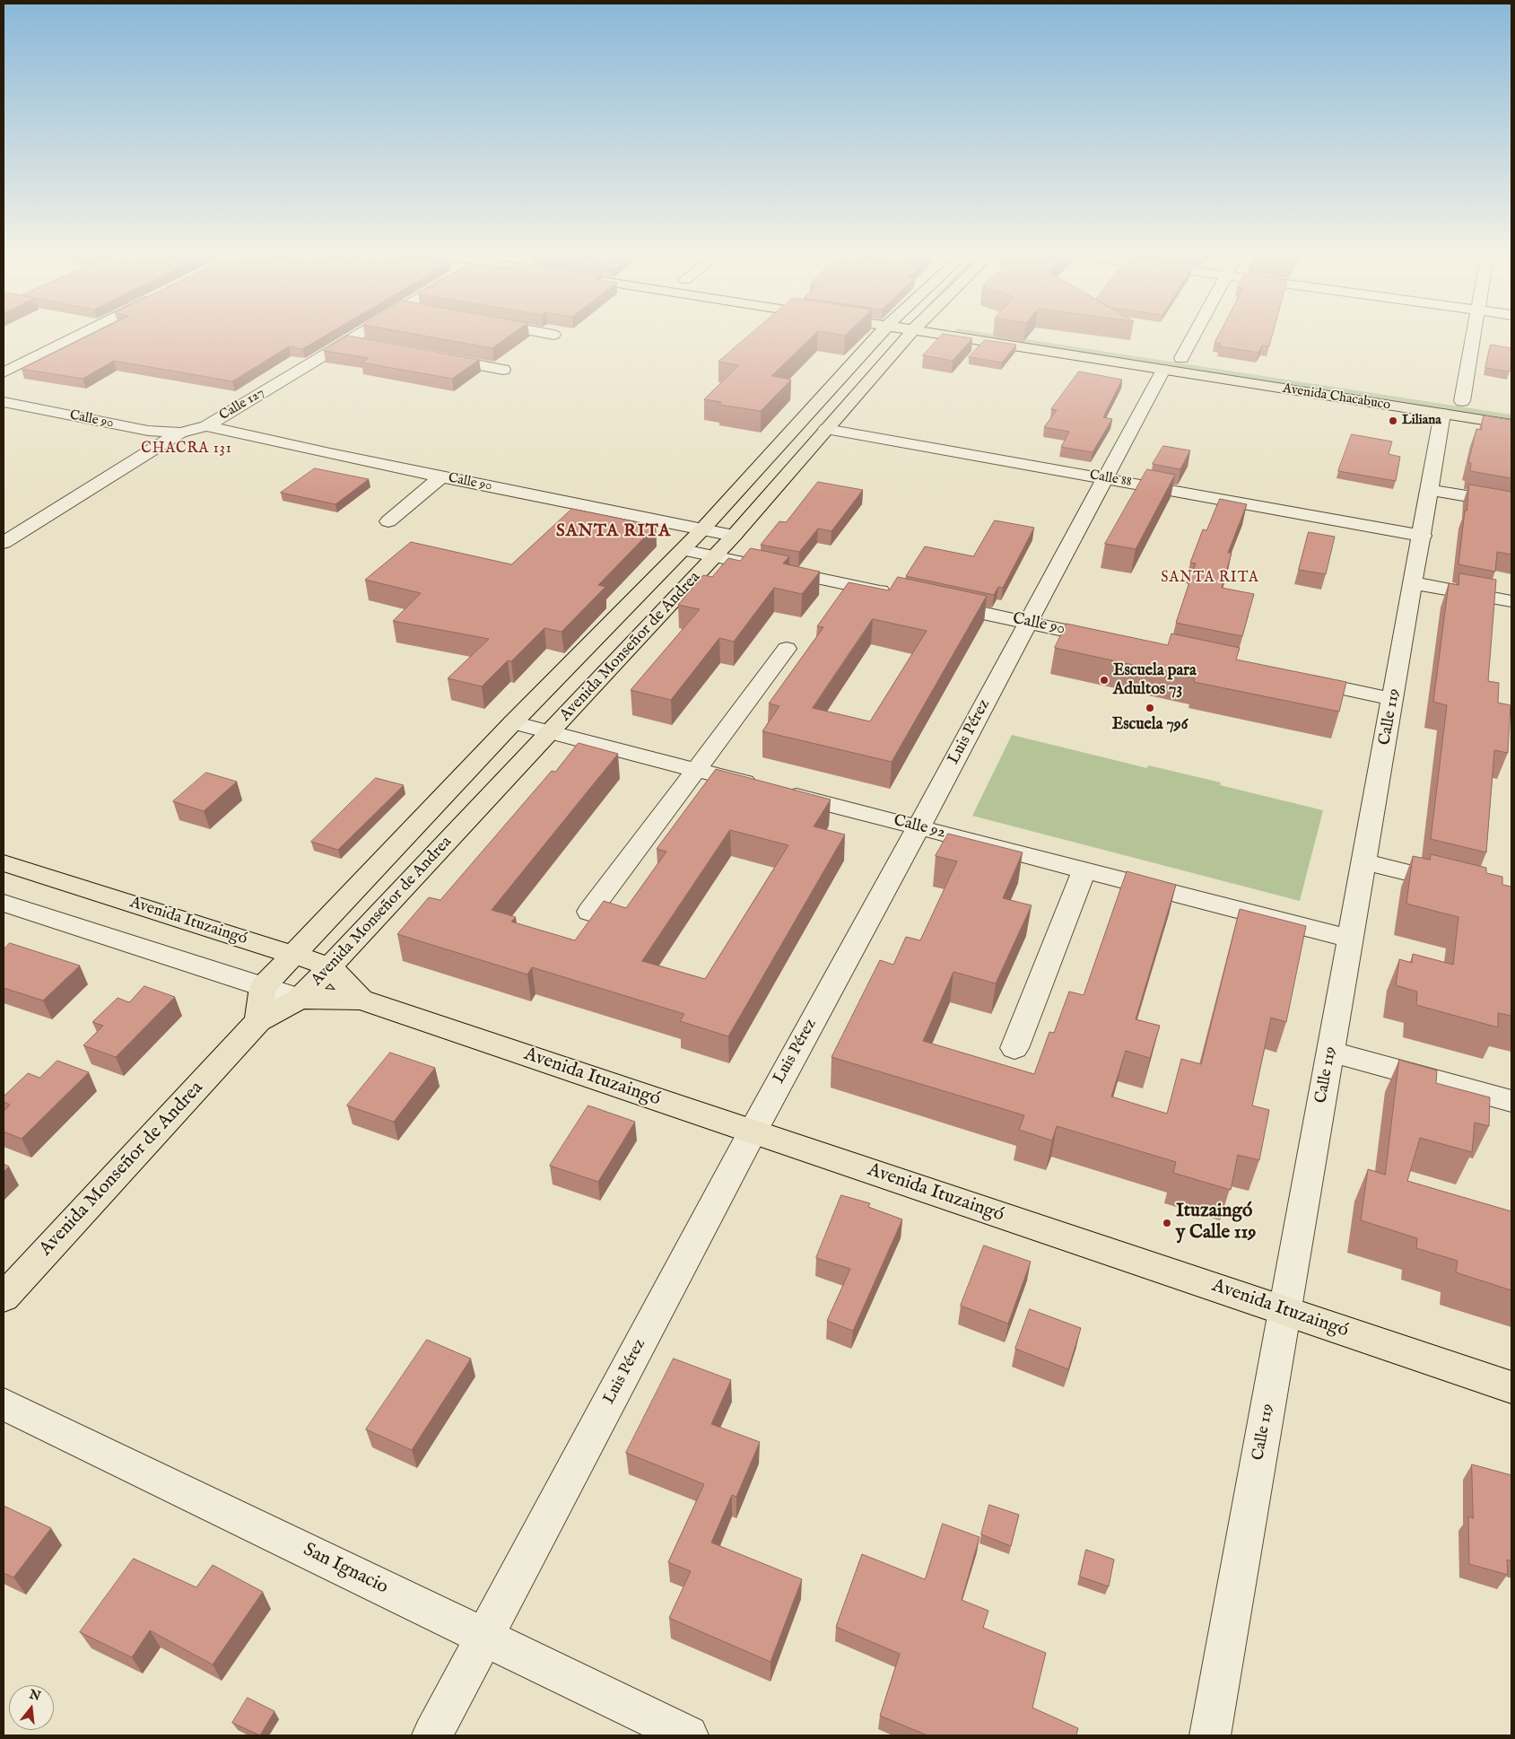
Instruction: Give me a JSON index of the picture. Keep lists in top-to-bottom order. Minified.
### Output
{"streets":{"main road":["Avenida Chacabuco","Avenida Monseñor de Andrea","Avenida Ituzaingó"],"street":["Calle 127","Calle 90","Calle 88","Calle 119","Luis Pérez","Calle 92","San Ignacio"]},"crossings":[["Avenida Chacabuco","Calle 119"],["Avenida Chacabuco","Luis Pérez"],["Calle 127","Calle 90"],["Calle 90","Avenida Monseñor de Andrea"],["Calle 90","Luis Pérez"],["Calle 88","Avenida Monseñor de Andrea"],["Calle 88","Calle 119"],["Calle 88","Luis Pérez"],["Avenida Monseñor de Andrea","Calle 92"],["Avenida Monseñor de Andrea","Avenida Ituzaingó"],["Calle 119","Calle 92"],["Calle 119","Avenida Ituzaingó"],["Luis Pérez","Calle 92"],["Luis Pérez","Avenida Ituzaingó"],["Luis Pérez","San Ignacio"]],"districts":["CHACRA 131","SANTA RITA","SANTA RITA"],"places":["Liliana","Escuela para Adultos 73","Escuela 796","Ituzaingó y Calle 119"],"north":"top"}
